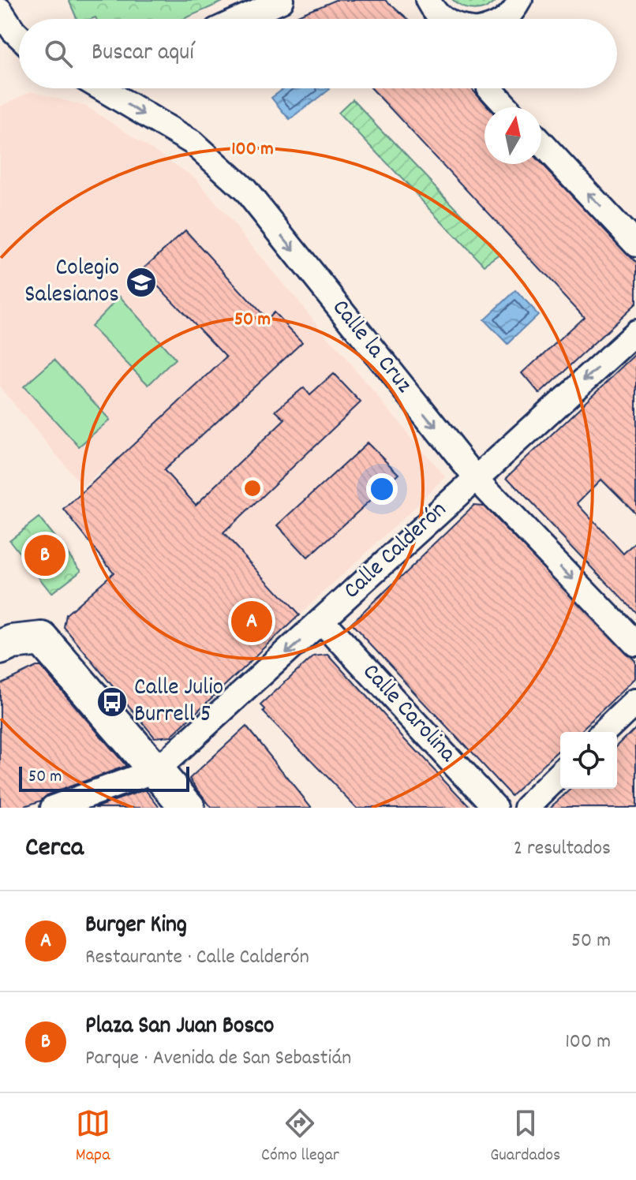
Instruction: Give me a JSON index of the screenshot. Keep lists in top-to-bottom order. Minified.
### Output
{"streets":{"street":["Calle la Cruz","Calle Calderón","Calle Carolina"]},"crossings":[["Calle la Cruz","Calle Calderón"],["Calle Calderón","Calle Carolina"]],"one_way":["Calle la Cruz","Calle Calderón"],"places":{"school or university":["Colegio Salesianos"],"bus stop":["Calle Julio Burrell 5"]},"scale_bar":"50 m","north":"top","page":{"search":"Buscar aquí","pins":["B","A"],"scale":"50 m","heading":["Cerca","2 resultados"],"list":[{"mark":"A","name":"Burger King","note":"Restaurante · Calle Calderón","value":"50 m"},{"mark":"B","name":"Plaza San Juan Bosco","note":"Parque · Avenida de San Sebastián","value":"100 m"}],"nav":["Mapa","Cómo llegar","Guardados"]},"rings":["100 m","50 m"]}
